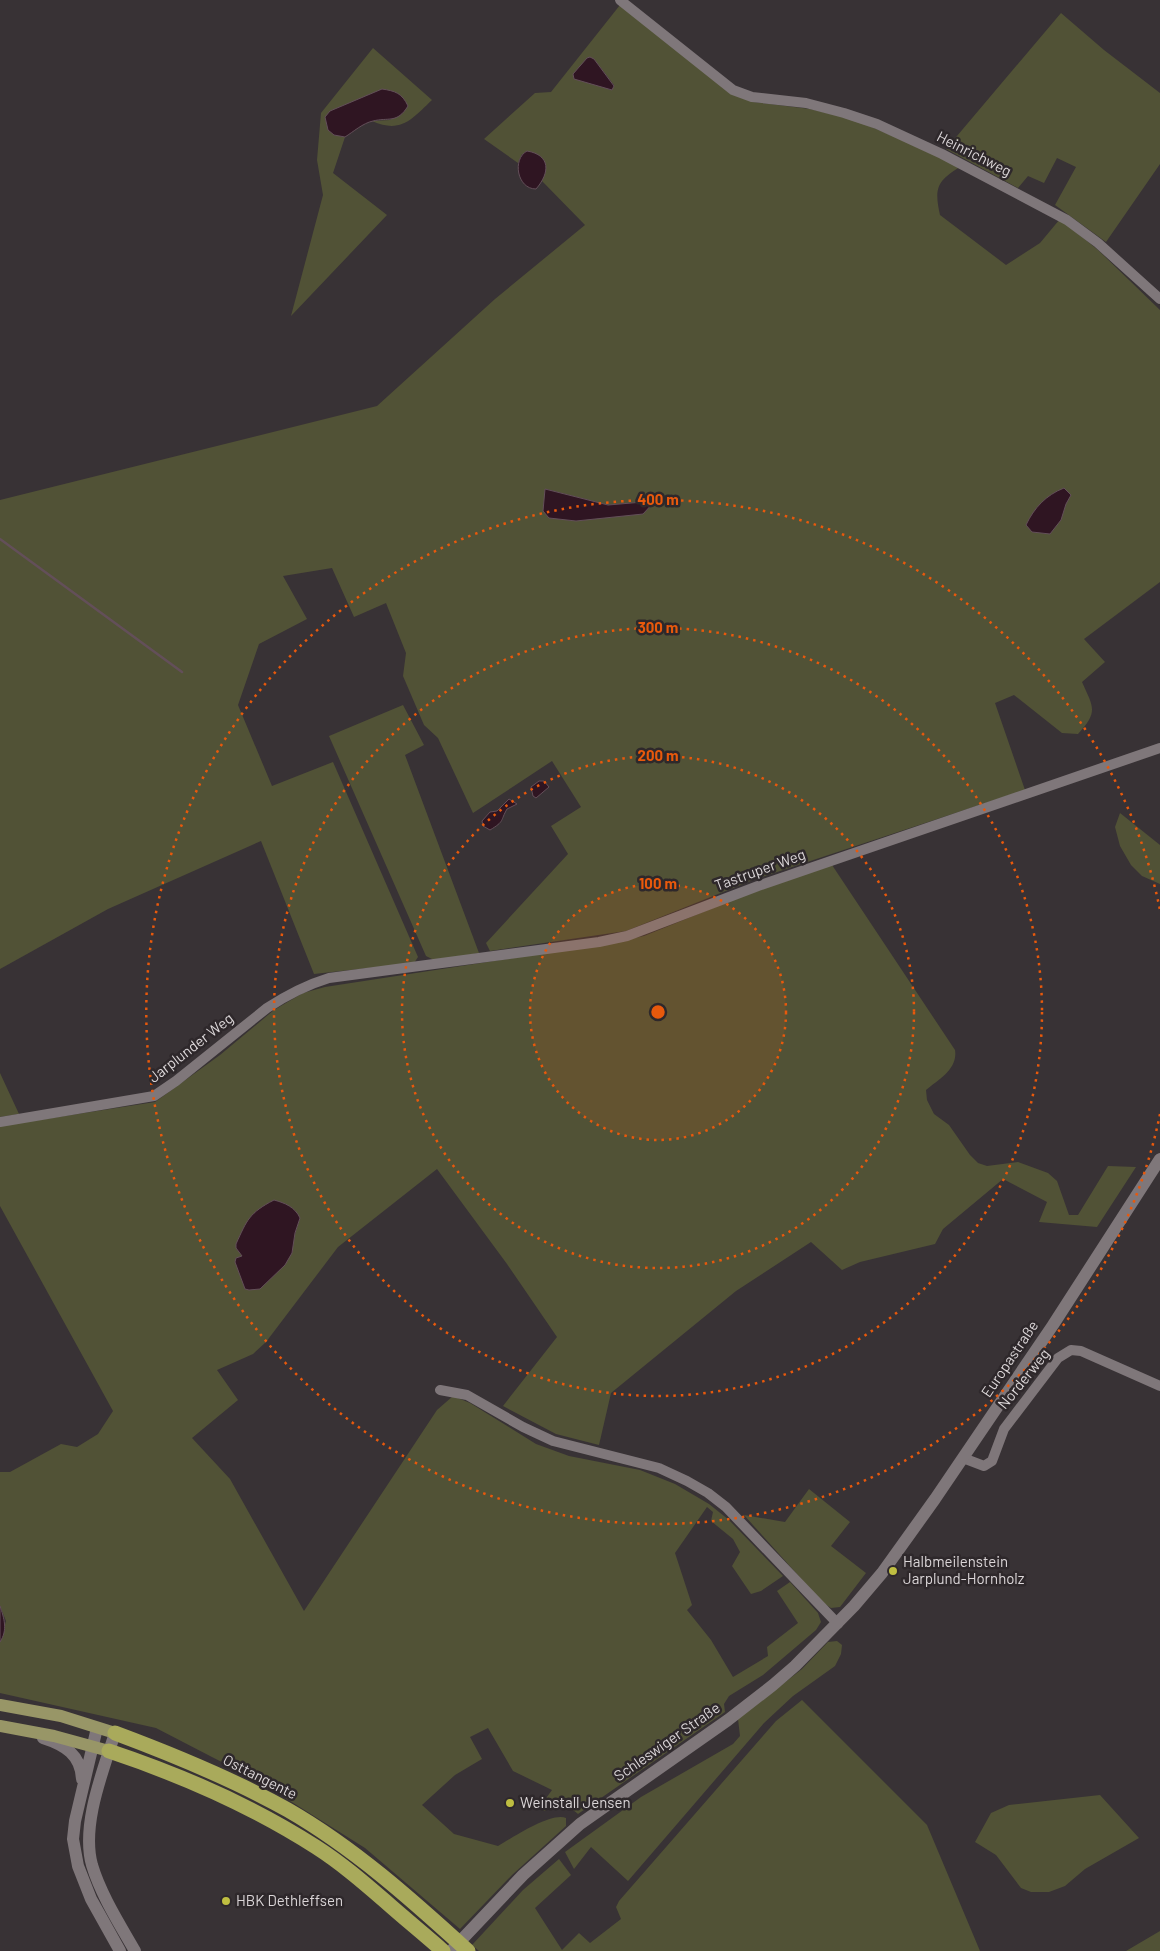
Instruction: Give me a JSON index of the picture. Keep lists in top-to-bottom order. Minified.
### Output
{"streets":{"highway":["Osttangente"],"main road":["Europastraße","Schleswiger Straße"],"street":["Heinrichweg","Tastruper Weg","Jarplunder Weg","Norderweg"]},"crossings":[["Tastruper Weg","Jarplunder Weg"],["Europastraße","Norderweg"],["Europastraße","Schleswiger Straße"]],"places":["Halbmeilenstein Jarplund-Hornholz","Weinstall Jensen","HBK Dethleffsen"],"rings":["400 m","300 m","200 m","100 m"]}
